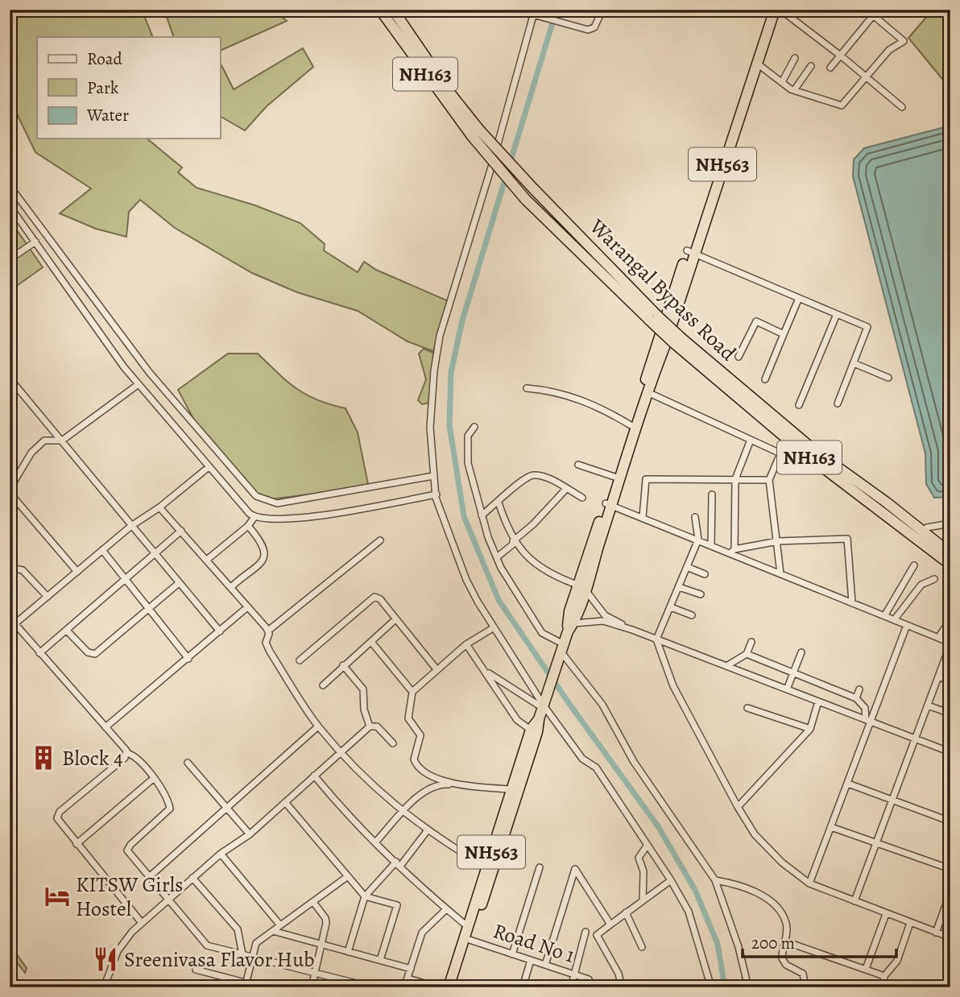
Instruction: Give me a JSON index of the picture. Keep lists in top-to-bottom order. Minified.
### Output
{"streets":{"highway":["NH163","NH563","Warangal Bypass Road"],"street":["Road No 1"]},"crossings":[["NH163","Warangal Bypass Road"],["NH563","Road No 1"]],"places":{"building":["Block 4"],"hotel":["KITSW Girls Hostel"],"restaurant":["Sreenivasa Flavor Hub"]},"legend":["Road","Park","Water"],"scale_bar":"200 m"}
